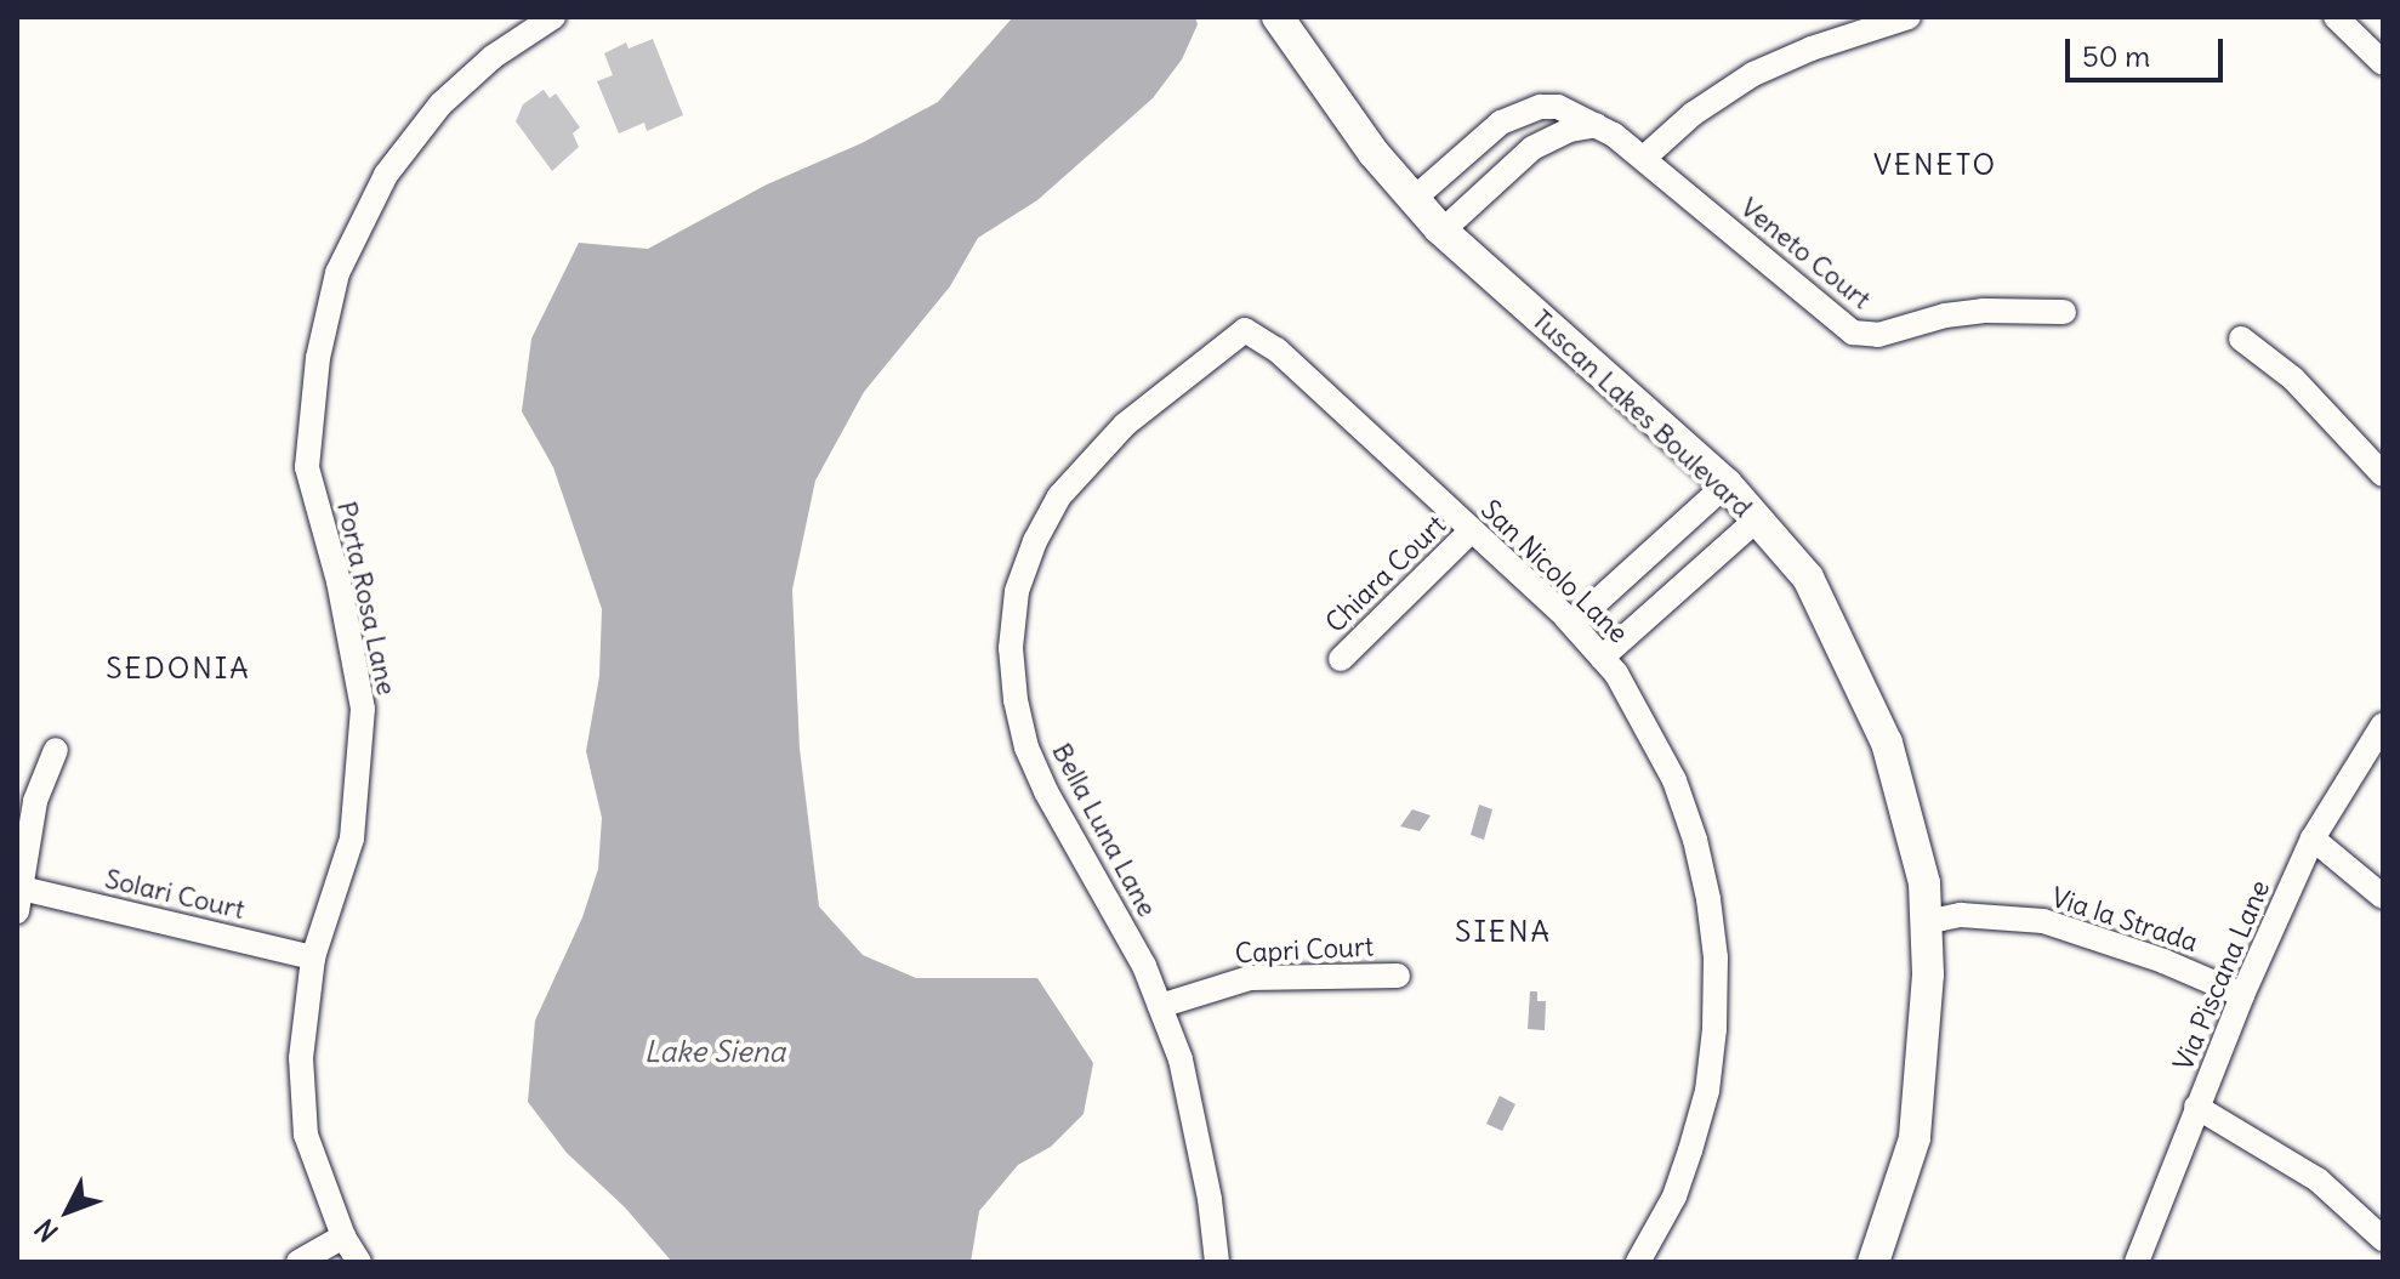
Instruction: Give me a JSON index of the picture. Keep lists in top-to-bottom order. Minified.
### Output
{"streets":{"street":["Veneto Court","Tuscan Lakes Boulevard","San Nicolo Lane","Chiara Court","Porta Rosa Lane","Bella Luna Lane","Solari Court","Via la Strada","Capri Court","Via Piscana Lane"]},"crossings":[["Veneto Court","Tuscan Lakes Boulevard"],["Tuscan Lakes Boulevard","Via la Strada"],["San Nicolo Lane","Chiara Court"],["San Nicolo Lane","Bella Luna Lane"],["Porta Rosa Lane","Solari Court"],["Bella Luna Lane","Capri Court"],["Via la Strada","Via Piscana Lane"]],"districts":["VENETO","SEDONIA","SIENA"],"water":["Lake Siena"],"scale_bar":"50 m","north":"bottom left"}
